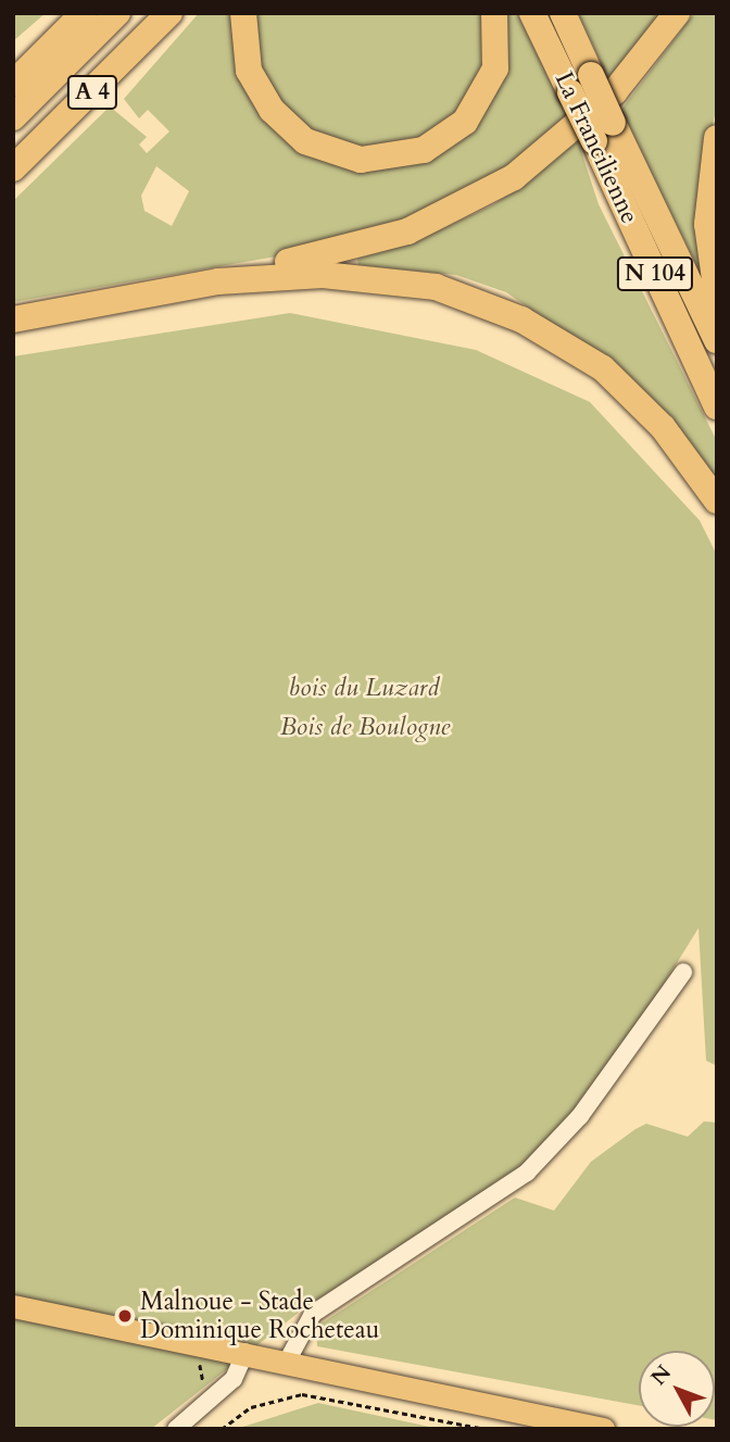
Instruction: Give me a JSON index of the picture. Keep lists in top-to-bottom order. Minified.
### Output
{"streets":{"highway":["A 4","La Francilienne","N 104"]},"parks":["bois du Luzard","Bois de Boulogne"],"places":["Malnoue - Stade Dominique Rocheteau"],"north":"top left"}
